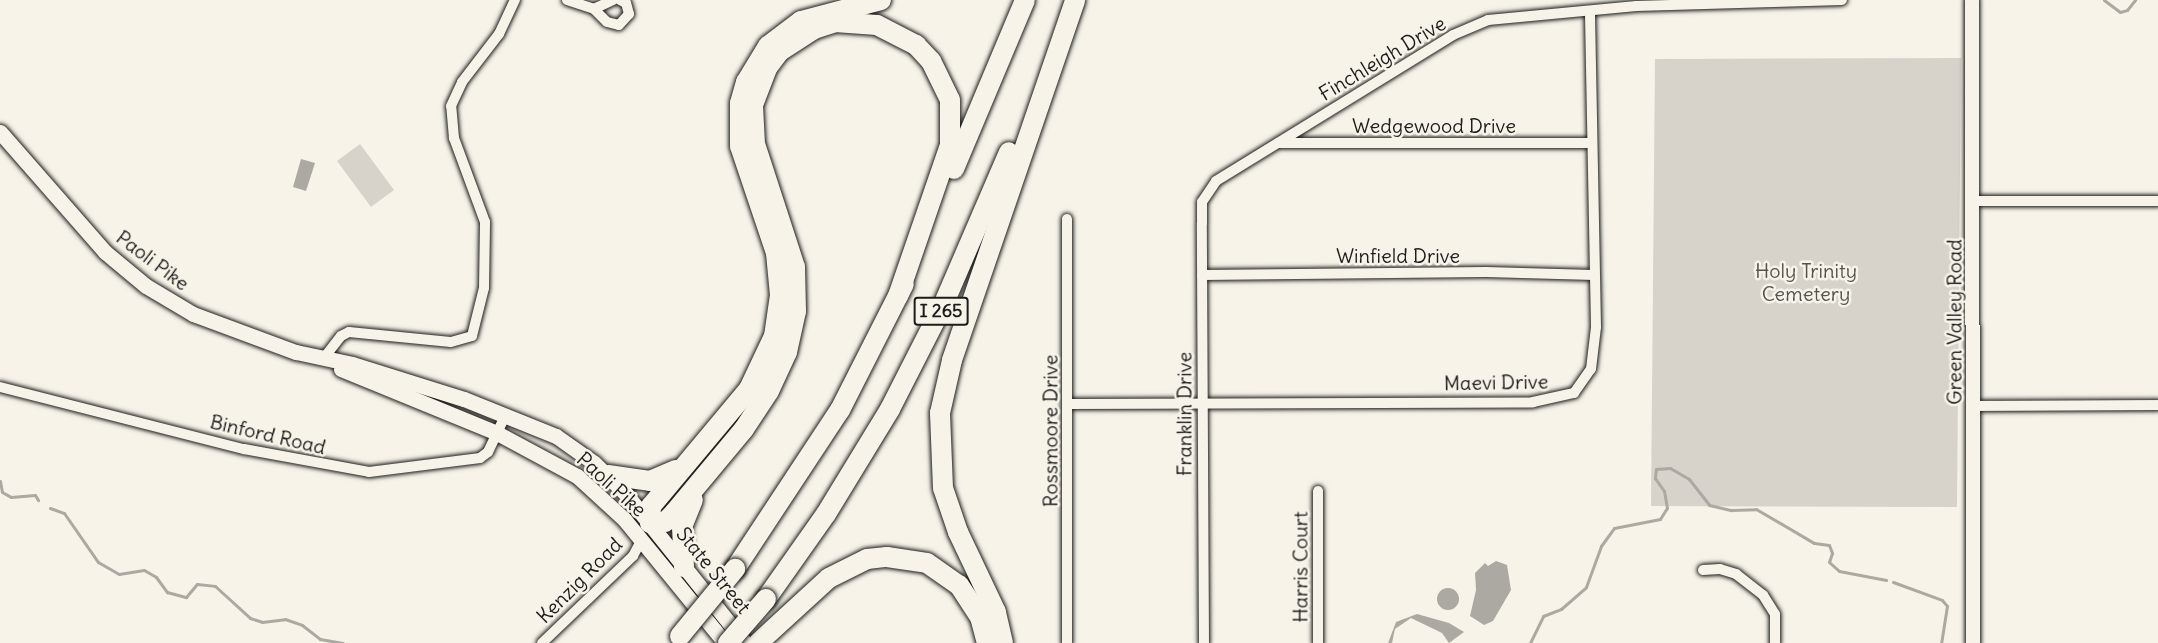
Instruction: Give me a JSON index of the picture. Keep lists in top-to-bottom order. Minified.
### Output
{"streets":{"highway":["I 265"],"main road":["Paoli Pike","State Street"],"street":["Finchleigh Drive","Wedgewood Drive","Winfield Drive","Green Valley Road","Maevi Drive","Franklin Drive","Rossmoore Drive","Binford Road","Harris Court","Kenzig Road"]},"crossings":[["Finchleigh Drive","Wedgewood Drive"],["Finchleigh Drive","Maevi Drive"],["Finchleigh Drive","Franklin Drive"],["Wedgewood Drive","Maevi Drive"],["Winfield Drive","Maevi Drive"],["Winfield Drive","Franklin Drive"],["Paoli Pike","Binford Road"],["Paoli Pike","State Street"],["Paoli Pike","Kenzig Road"],["I 265","State Street"],["Maevi Drive","Franklin Drive"],["Maevi Drive","Rossmoore Drive"],["State Street","Kenzig Road"]],"parks":["Holy Trinity Cemetery"]}
